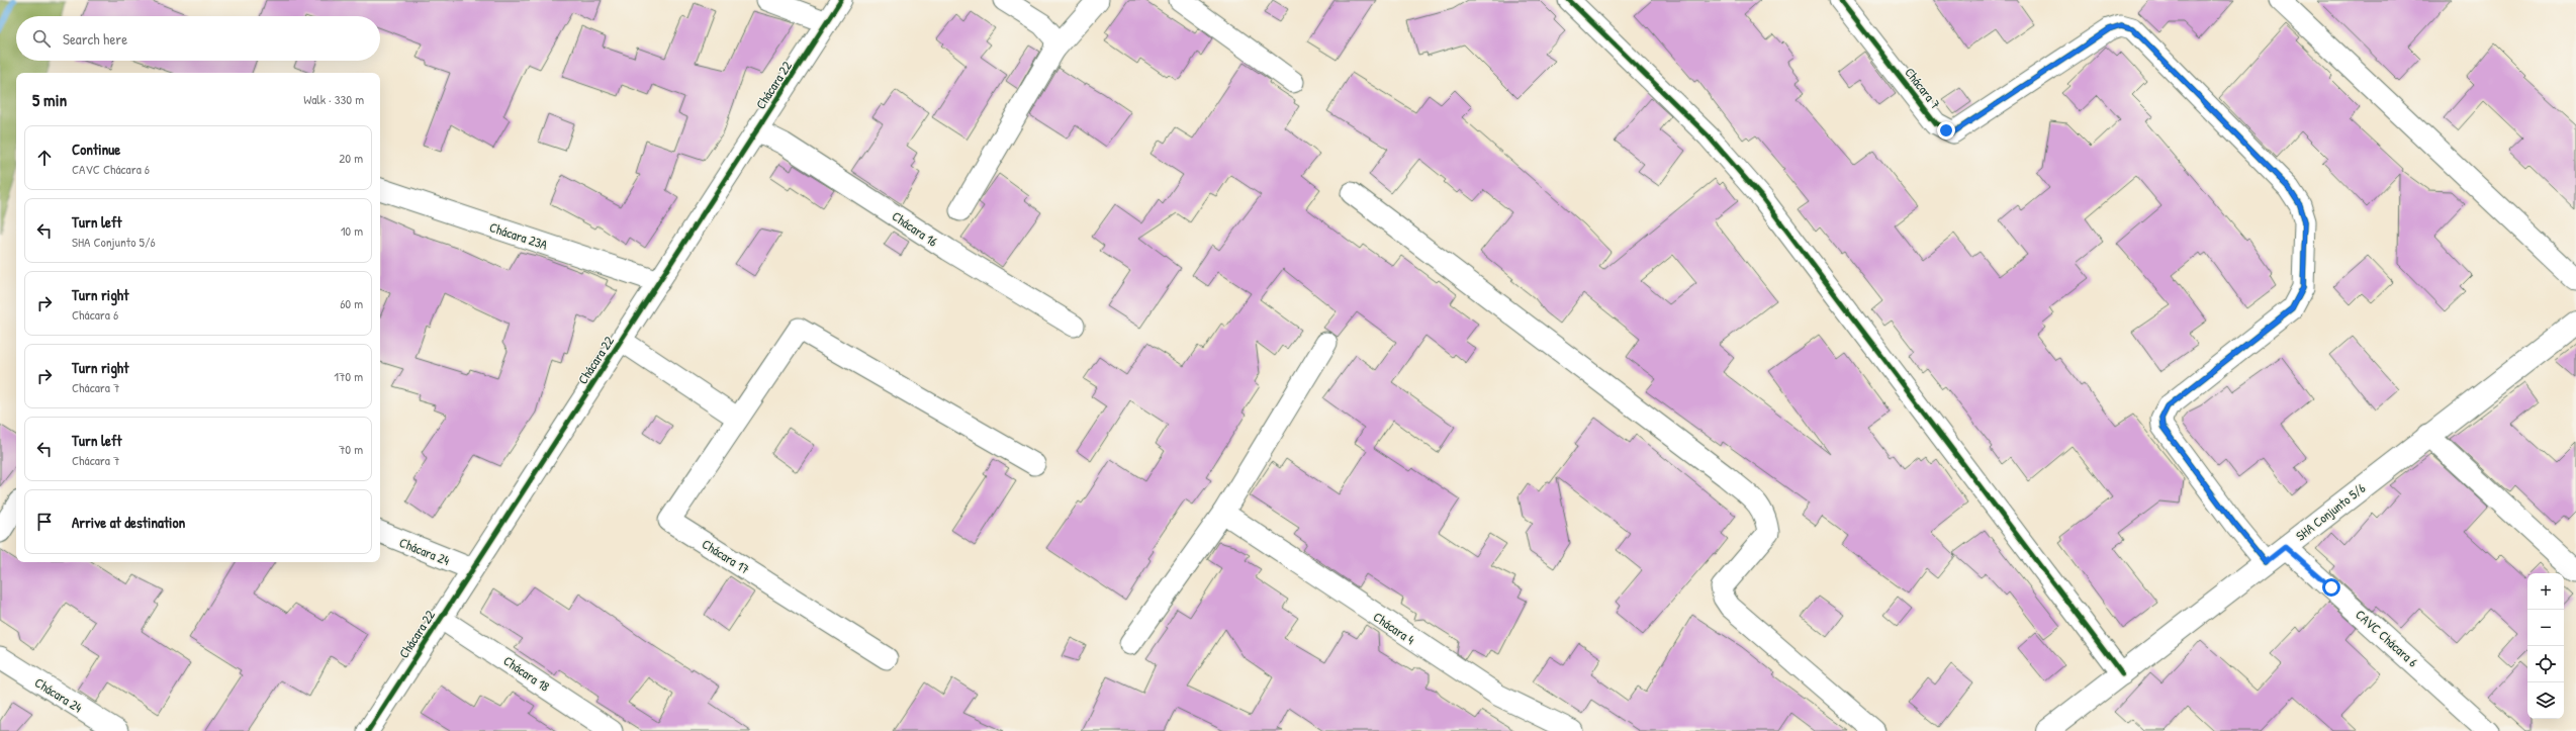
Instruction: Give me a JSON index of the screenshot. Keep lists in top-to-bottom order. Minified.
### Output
{"streets":{"street":["Chácara 22","Chácara 7","Chácara 16","Chácara 23A","SHA Conjunto 5/6","Chácara 24","Chácara 17","Chácara 4","CAVC Chácara 6","Chácara 18"]},"crossings":[["Chácara 22","Chácara 16"],["Chácara 22","Chácara 23A"],["Chácara 22","Chácara 24"],["Chácara 22","Chácara 18"],["Chácara 7","SHA Conjunto 5/6"],["SHA Conjunto 5/6","CAVC Chácara 6"]],"page":{"search":"Search here","heading":["5 min","Walk · 330 m"],"list":[["Continue","CAVC Chácara 6","20 m"],["Turn left","SHA Conjunto 5/6","10 m"],["Turn right","Chácara 6","60 m"],["Turn right","Chácara 7","170 m"],["Turn left","Chácara 7","70 m"],"Arrive at destination"],"map_buttons":["+","−"]}}
